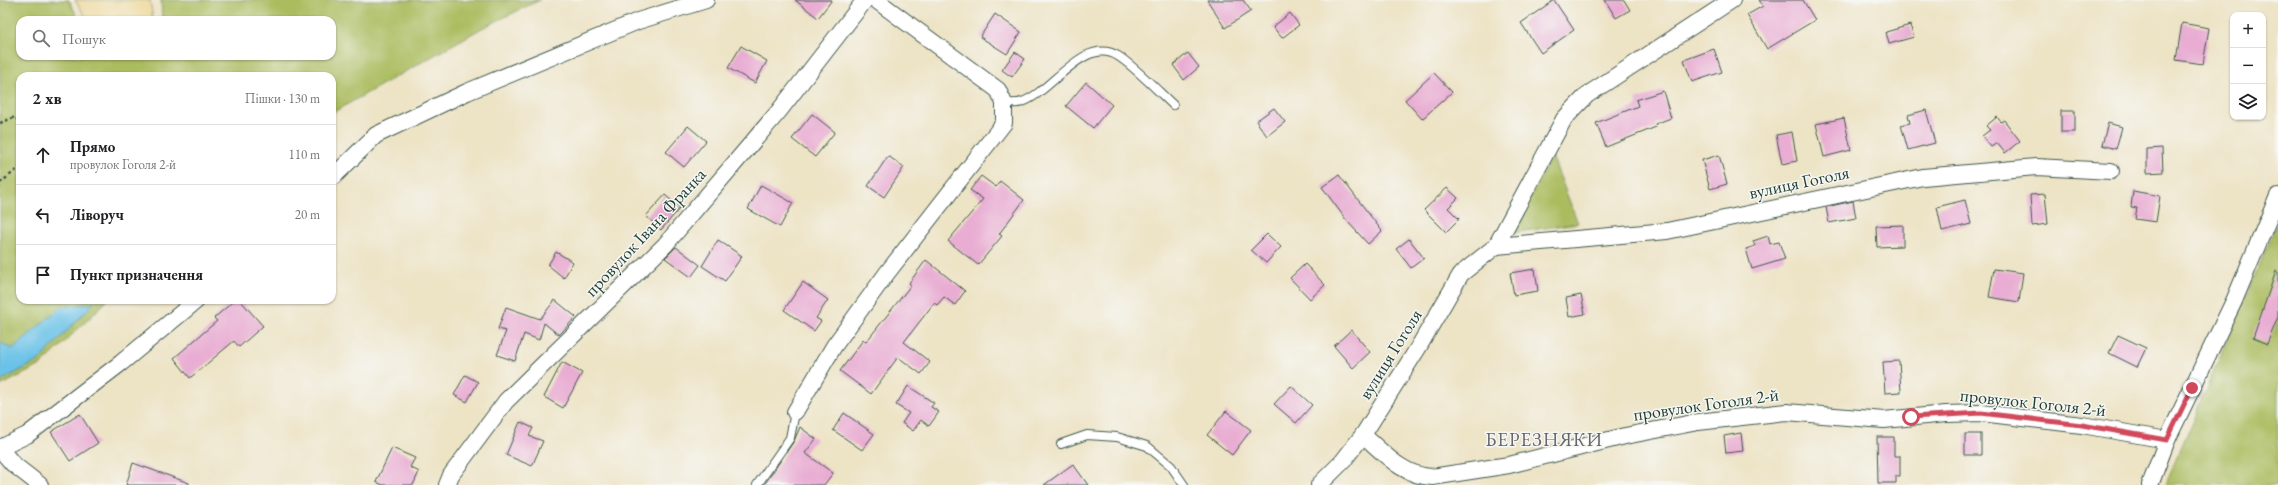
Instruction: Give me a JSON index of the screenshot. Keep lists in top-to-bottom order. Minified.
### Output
{"streets":{"street":["вулиця Гоголя","провулок Івана Франка","провулок Гоголя 2-й"]},"crossings":[["вулиця Гоголя","провулок Гоголя 2-й"]],"districts":["БЕРЕЗНЯКИ"],"page":{"map_buttons":["+","−"],"search":"Пошук","heading":["2 хв","Пішки · 130 m"],"list":[["Прямо","провулок Гоголя 2-й","110 m"],["Ліворуч","20 m"],"Пункт призначення"]}}
